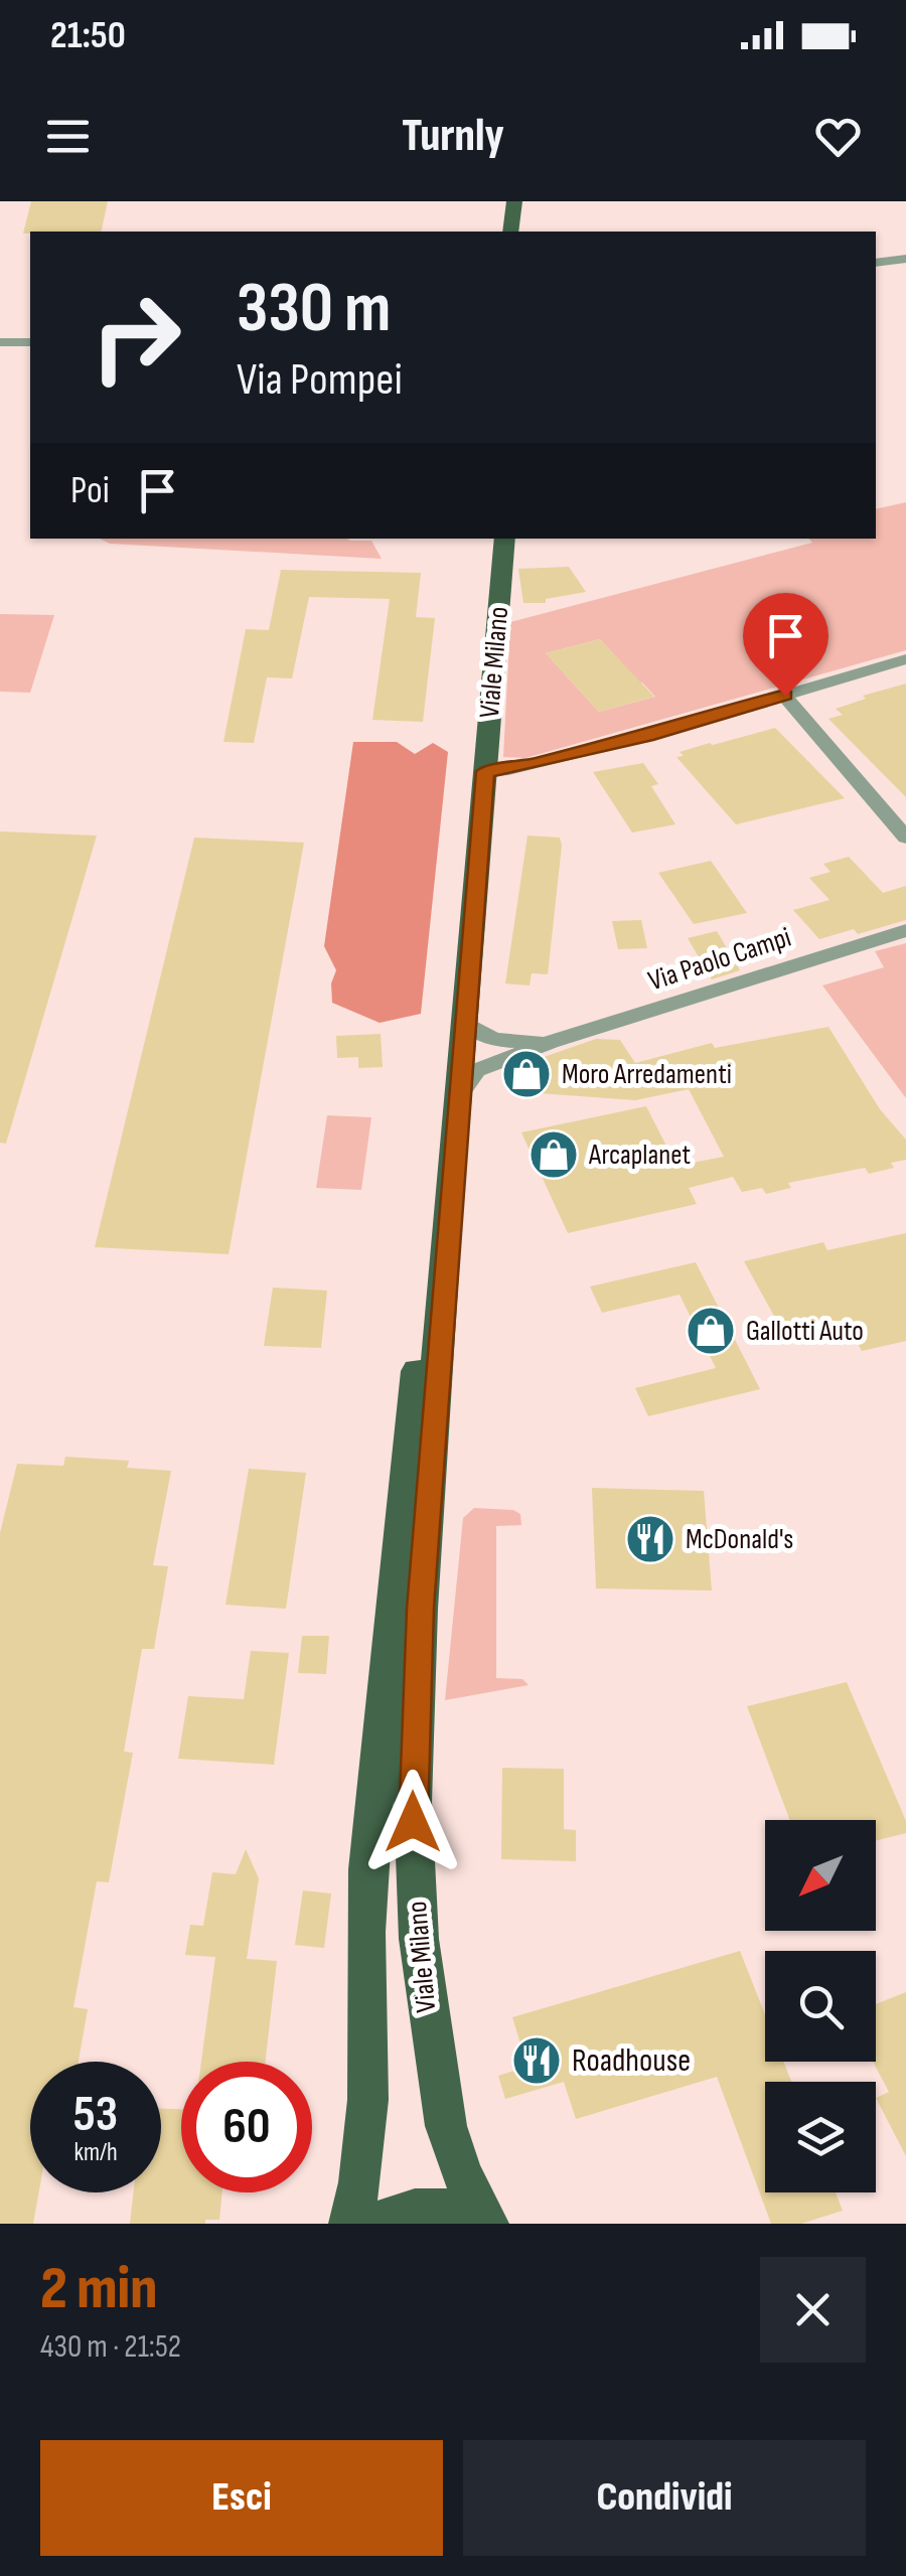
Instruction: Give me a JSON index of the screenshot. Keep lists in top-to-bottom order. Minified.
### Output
{"streets":{"main road":["Viale Milano"],"street":["Via Paolo Campi"]},"crossings":[["Viale Milano","Via Paolo Campi"]],"places":{"shop":["Moro Arredamenti","Arcaplanet","Gallotti Auto"],"restaurant":["McDonald's","Roadhouse"]},"north":"bottom left","page":{"status":"21:50","header":"Turnly","turn":["330 m","Via Pompei"],"then":"Poi","speed":"53 km/h","limit":"60","heading":["2 min","430 m · 21:52"],"buttons":["Esci","Condividi"]}}
